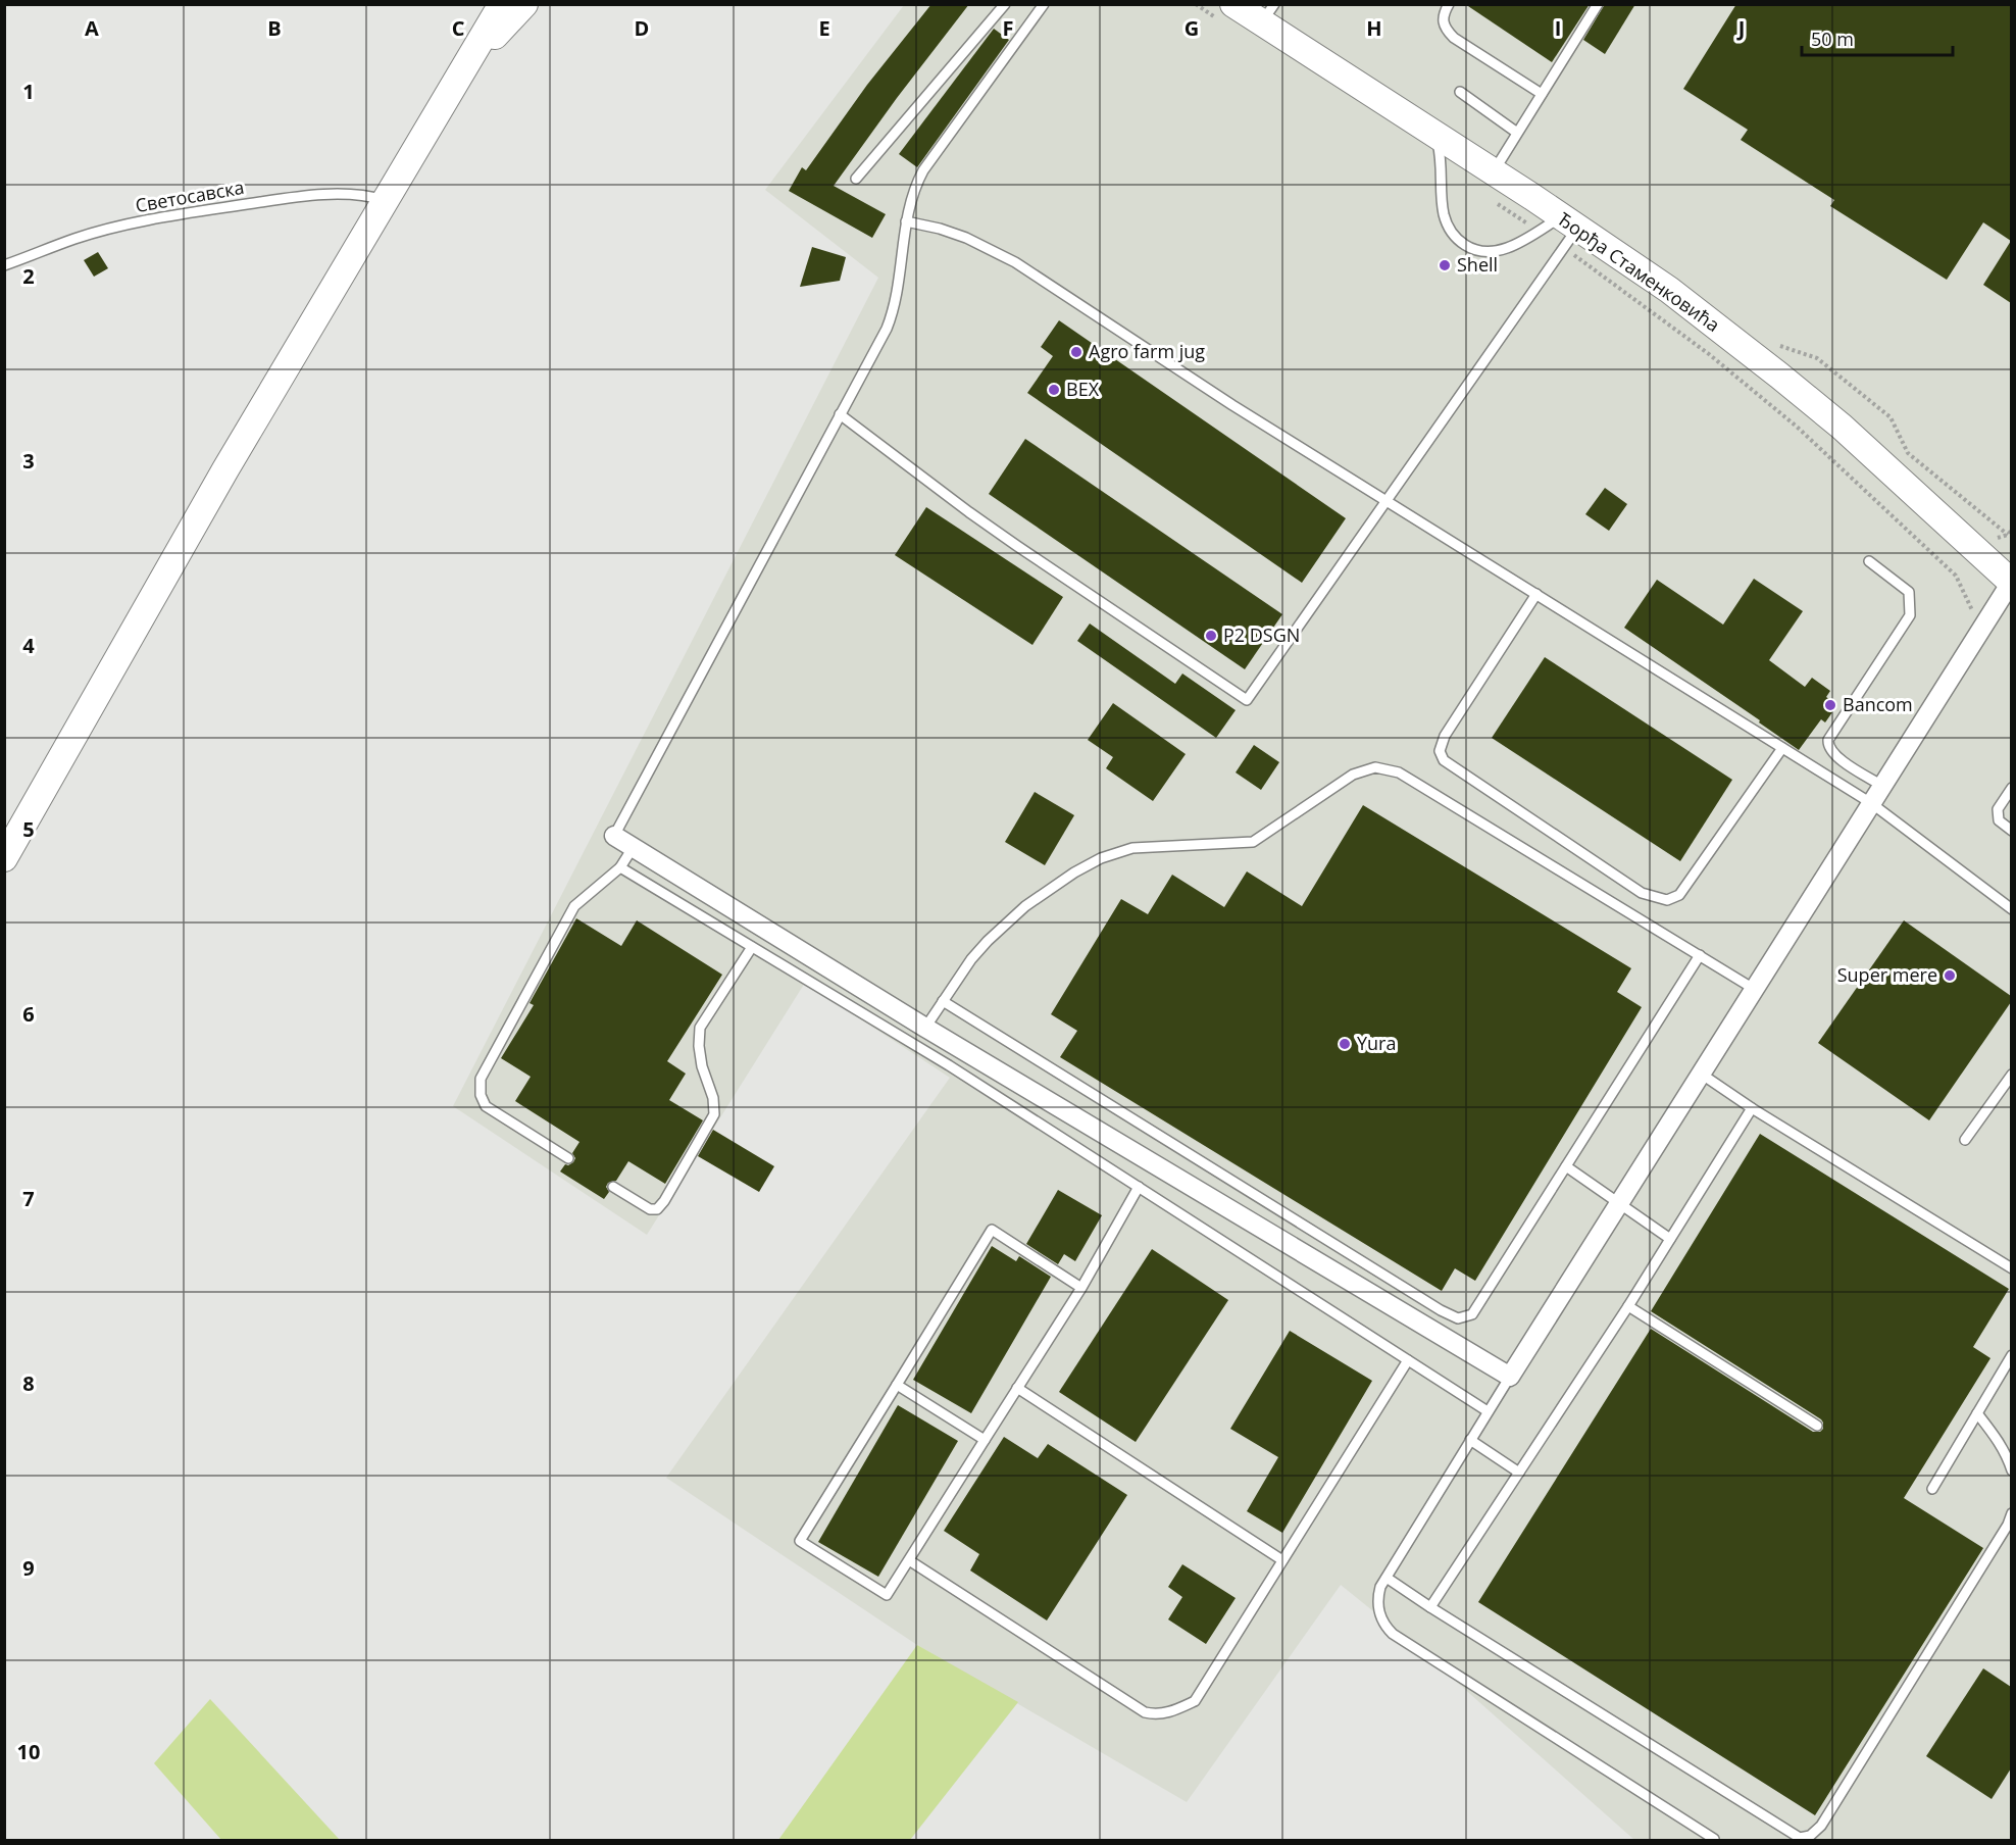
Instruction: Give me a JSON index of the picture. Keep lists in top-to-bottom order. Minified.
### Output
{"streets":{"main road":["Ђорђа Стаменковића"],"lane":["Светосавска"]},"places":["Shell","Agro farm jug","BEX","P2 DSGN","Bancom","Super mere","Yura"],"scale_bar":"50 m","grid":{"columns":["A","B","C","D","E","F","G","H","I","J"],"rows":["1","2","3","4","5","6","7","8","9","10"]}}
